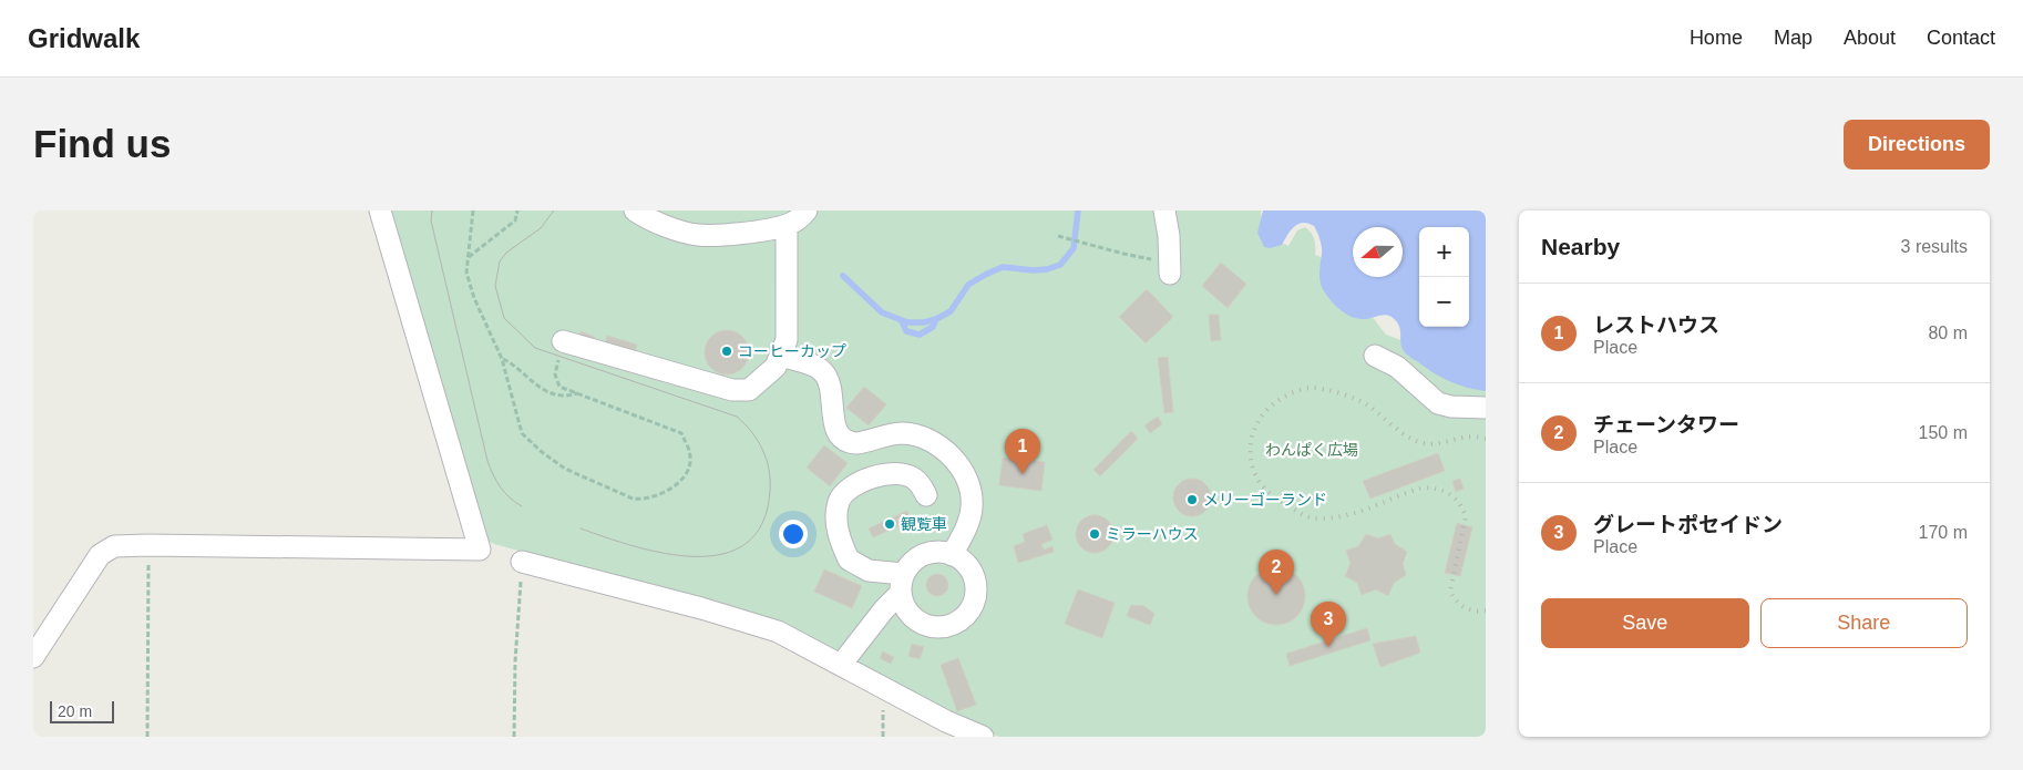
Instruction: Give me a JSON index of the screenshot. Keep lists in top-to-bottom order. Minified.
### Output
{"parks":["わんぱく広場"],"places":["コーヒーカップ","メリーゴーランド","観覧車","ミラーハウス"],"scale_bar":"20 m","north":"left","page":{"header":"Gridwalk","nav":["Home","Map","About","Contact"],"buttons":["Directions",["Save","Share"]],"title":"Find us","heading":["Nearby","3 results"],"map_buttons":["+","−"],"list":[{"mark":"1","name":"レストハウス","note":"Place","value":"80 m"},{"mark":"2","name":"チェーンタワー","note":"Place","value":"150 m"},{"mark":"3","name":"グレートポセイドン","note":"Place","value":"170 m"}],"pins":["1","2","3"],"scale":"20 m"}}
